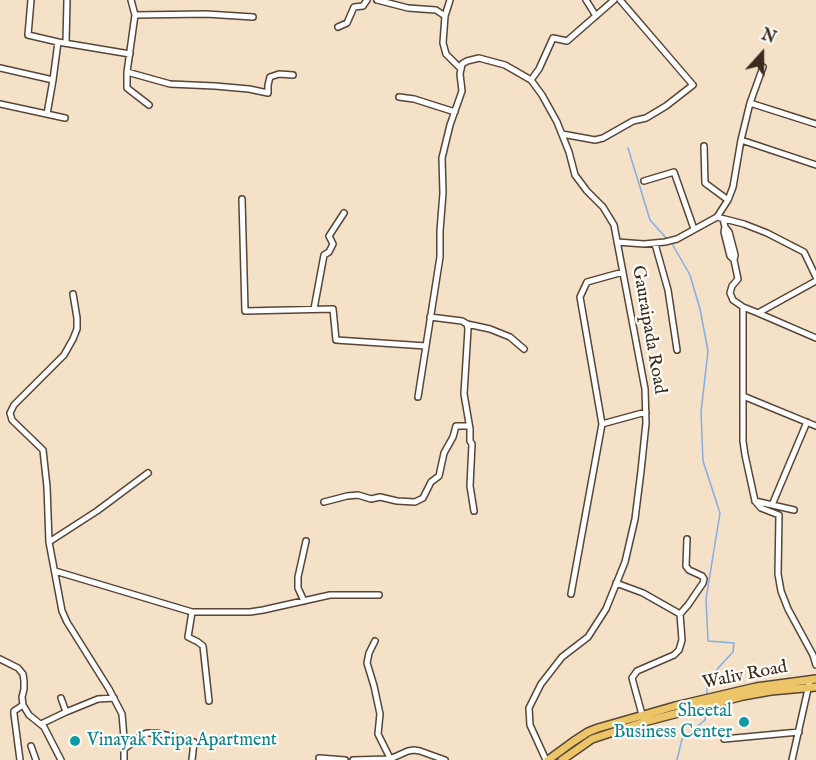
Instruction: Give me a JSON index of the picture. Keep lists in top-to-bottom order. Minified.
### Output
{"streets":{"main road":["Waliv Road"],"street":["Gauraipada Road"]},"crossings":[["Gauraipada Road","Waliv Road"]],"places":["Sheetal Business Center","Vinayak Kripa Apartment"],"north":"top"}
